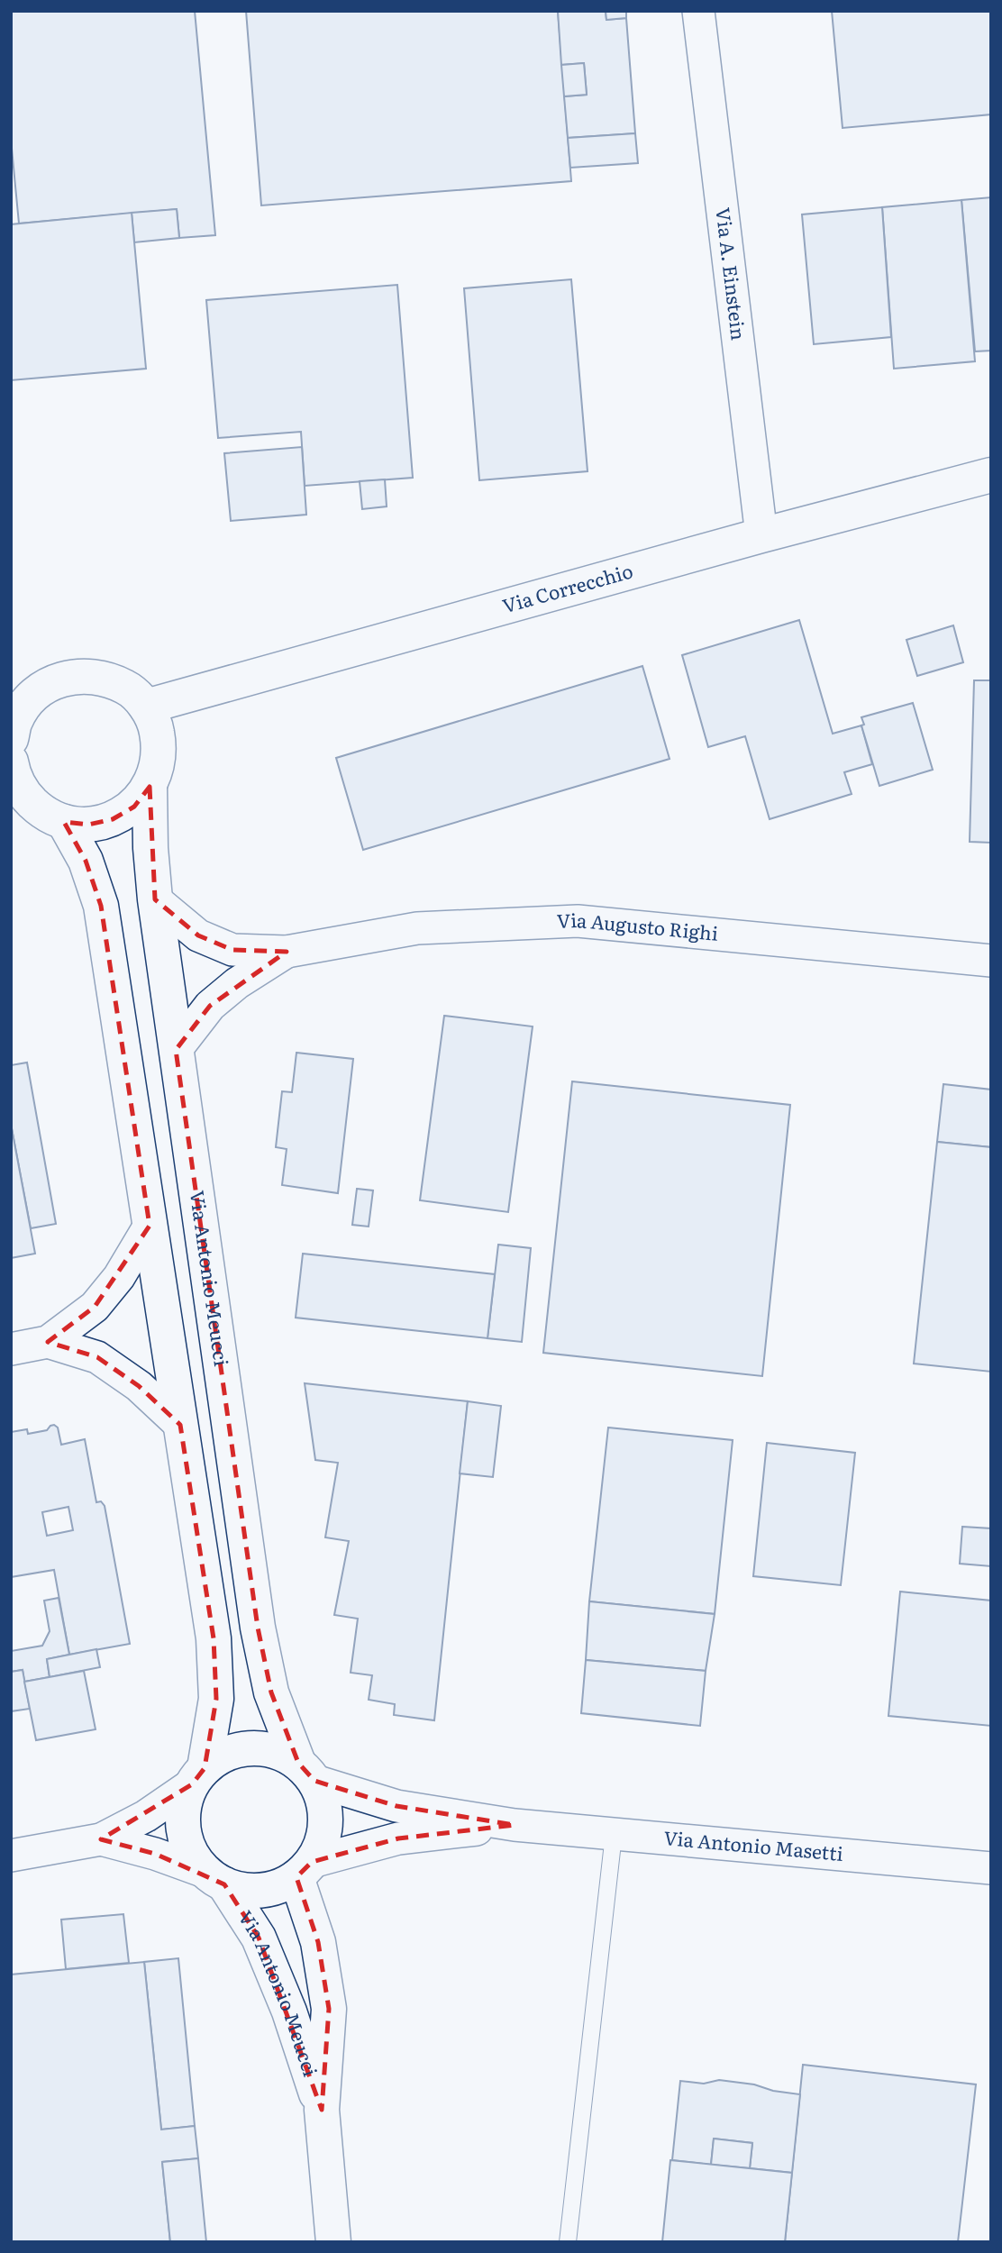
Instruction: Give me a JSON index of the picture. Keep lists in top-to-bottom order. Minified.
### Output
{"streets":{"street":["Via A. Einstein","Via Correcchio","Via Augusto Righi","Via Antonio Meucci","Via Antonio Masetti"]},"crossings":[["Via A. Einstein","Via Correcchio"],["Via Augusto Righi","Via Antonio Meucci"],["Via Antonio Meucci","Via Antonio Masetti"]]}
